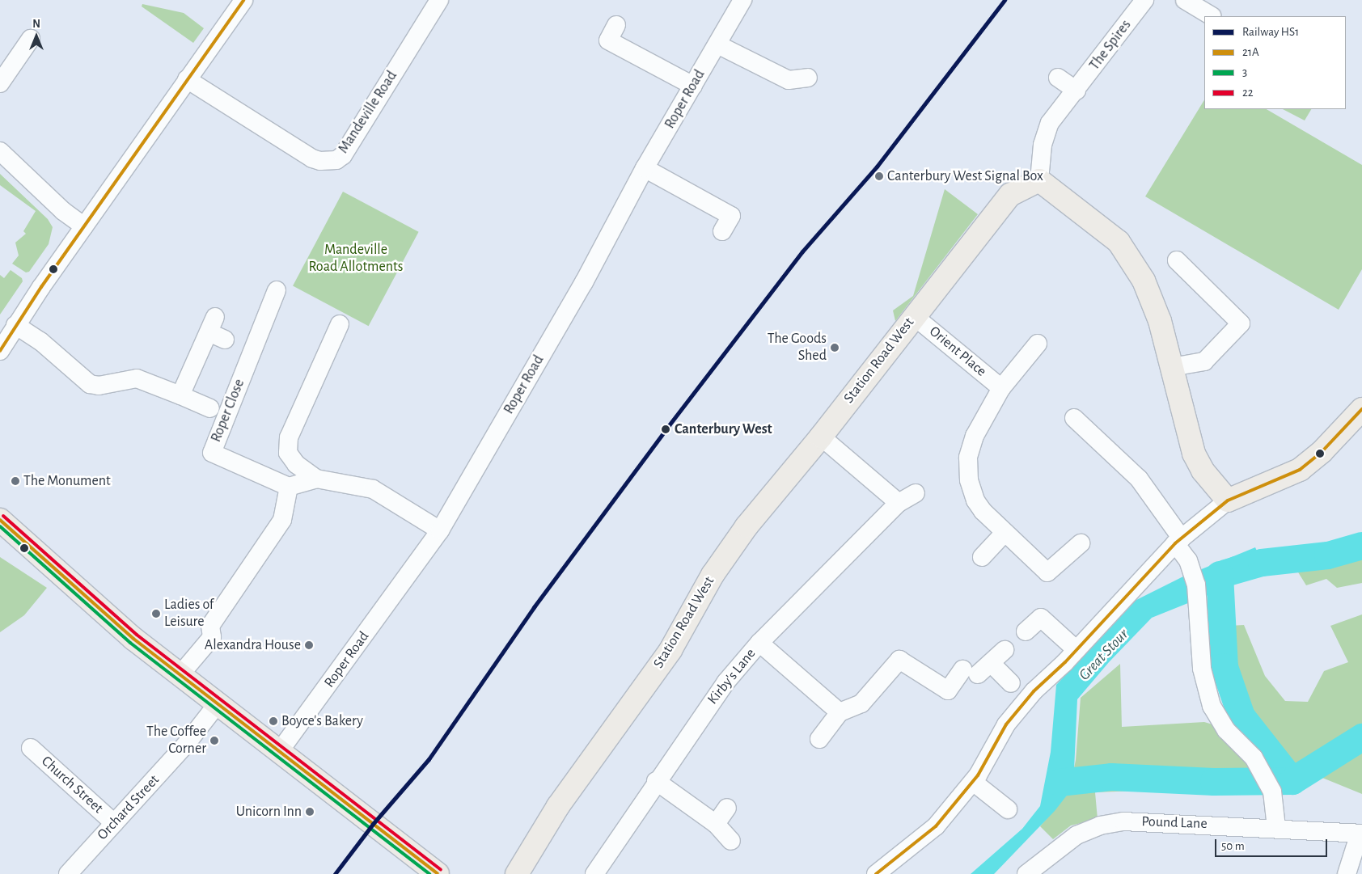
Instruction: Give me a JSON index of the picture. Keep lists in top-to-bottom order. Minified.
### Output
{"streets":{"main road":["Station Road West"],"street":["The Spires","Roper Road","Mandeville Road","Orient Place","Roper Close","Kirby's Lane","Church Street","Orchard Street","Pound Lane"]},"crossings":[["The Spires","Station Road West"],["Orient Place","Station Road West"],["Church Street","Orchard Street"]],"water":["Great Stour"],"parks":["Mandeville Road Allotments"],"places":["Canterbury West Signal Box","The Goods Shed","Canterbury West","The Monument","Ladies of Leisure","Alexandra House","Boyce's Bakery","The Coffee Corner","Unicorn Inn"],"lines":["rail line HS1","transit line 21A","transit line 22","transit line 3"],"legend":["Railway HS1","21A","3","22"],"scale_bar":"50 m","north":"top"}
